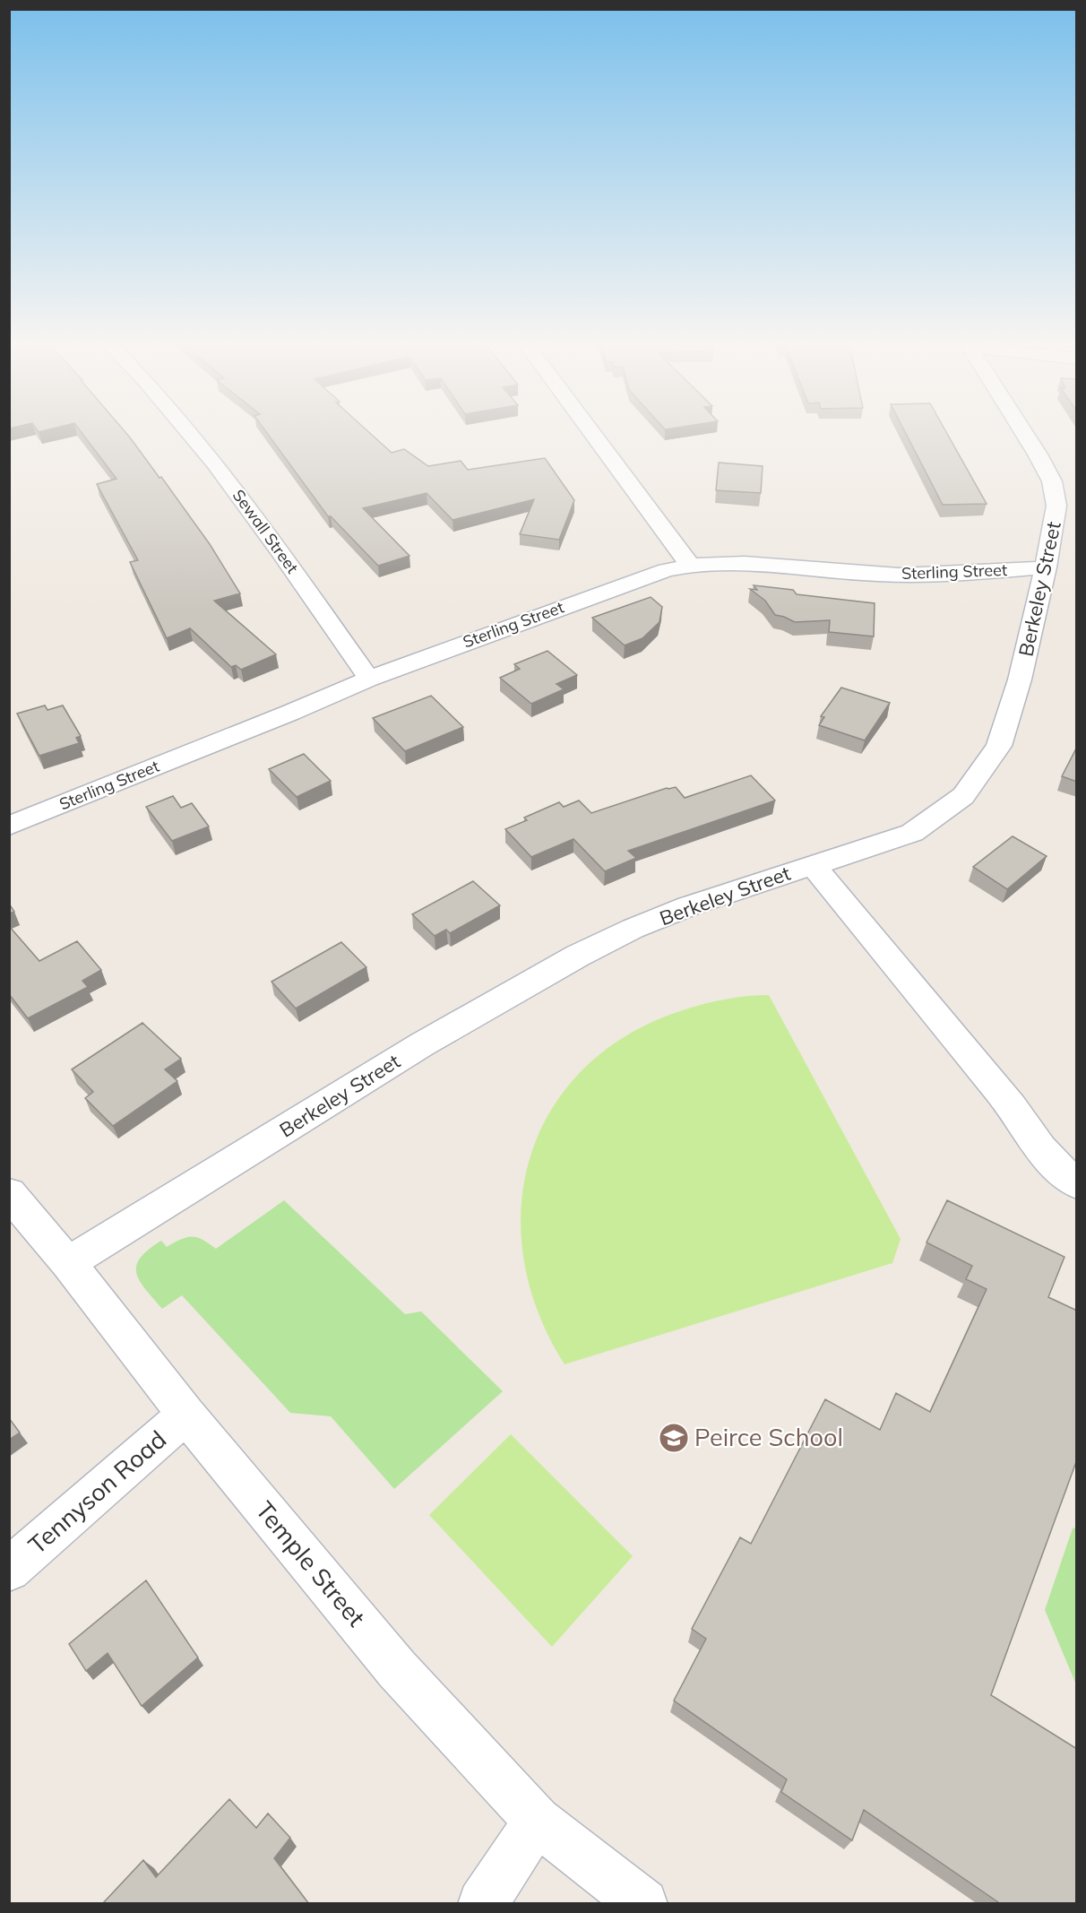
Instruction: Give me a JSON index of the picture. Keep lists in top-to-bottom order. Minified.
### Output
{"streets":{"street":["Sewall Street","Sterling Street","Berkeley Street","Tennyson Road","Temple Street"]},"crossings":[["Sewall Street","Sterling Street"],["Sterling Street","Berkeley Street"],["Berkeley Street","Temple Street"],["Tennyson Road","Temple Street"]],"places":{"school or university":["Peirce School"]}}
